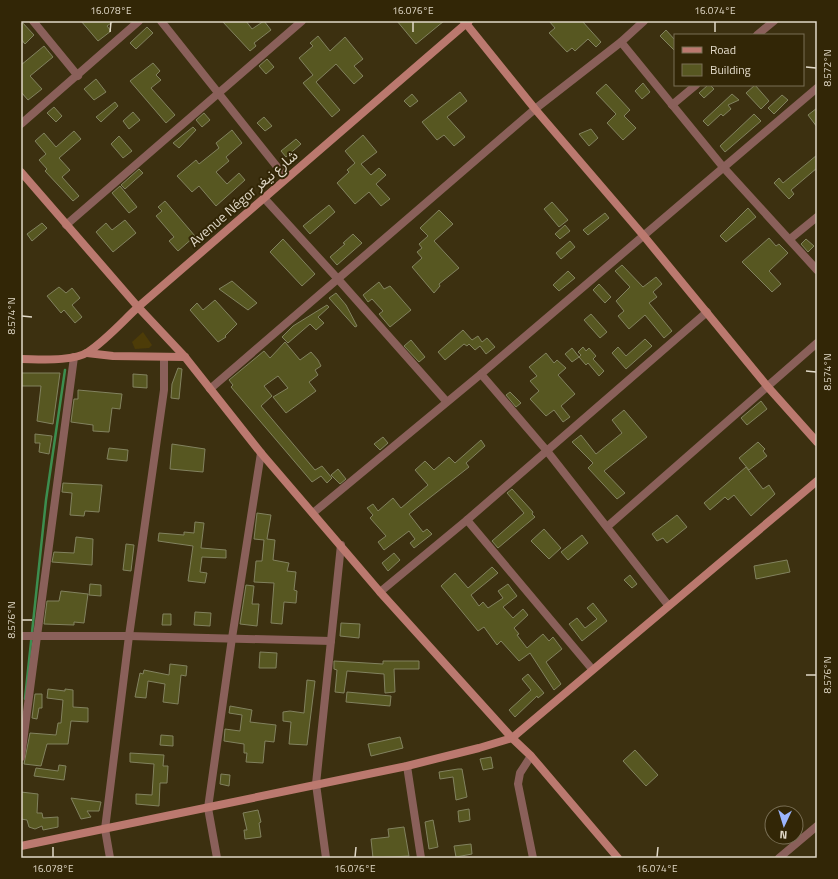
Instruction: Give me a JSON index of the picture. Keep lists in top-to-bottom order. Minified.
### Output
{"streets":{"street":["Avenue Négor شارع نيغر"]},"legend":["Road","Building"],"north":"bottom","coordinates":["16.078°E","16.076°E","16.074°E","8.572°N","8.574°N","8.576°N"]}
